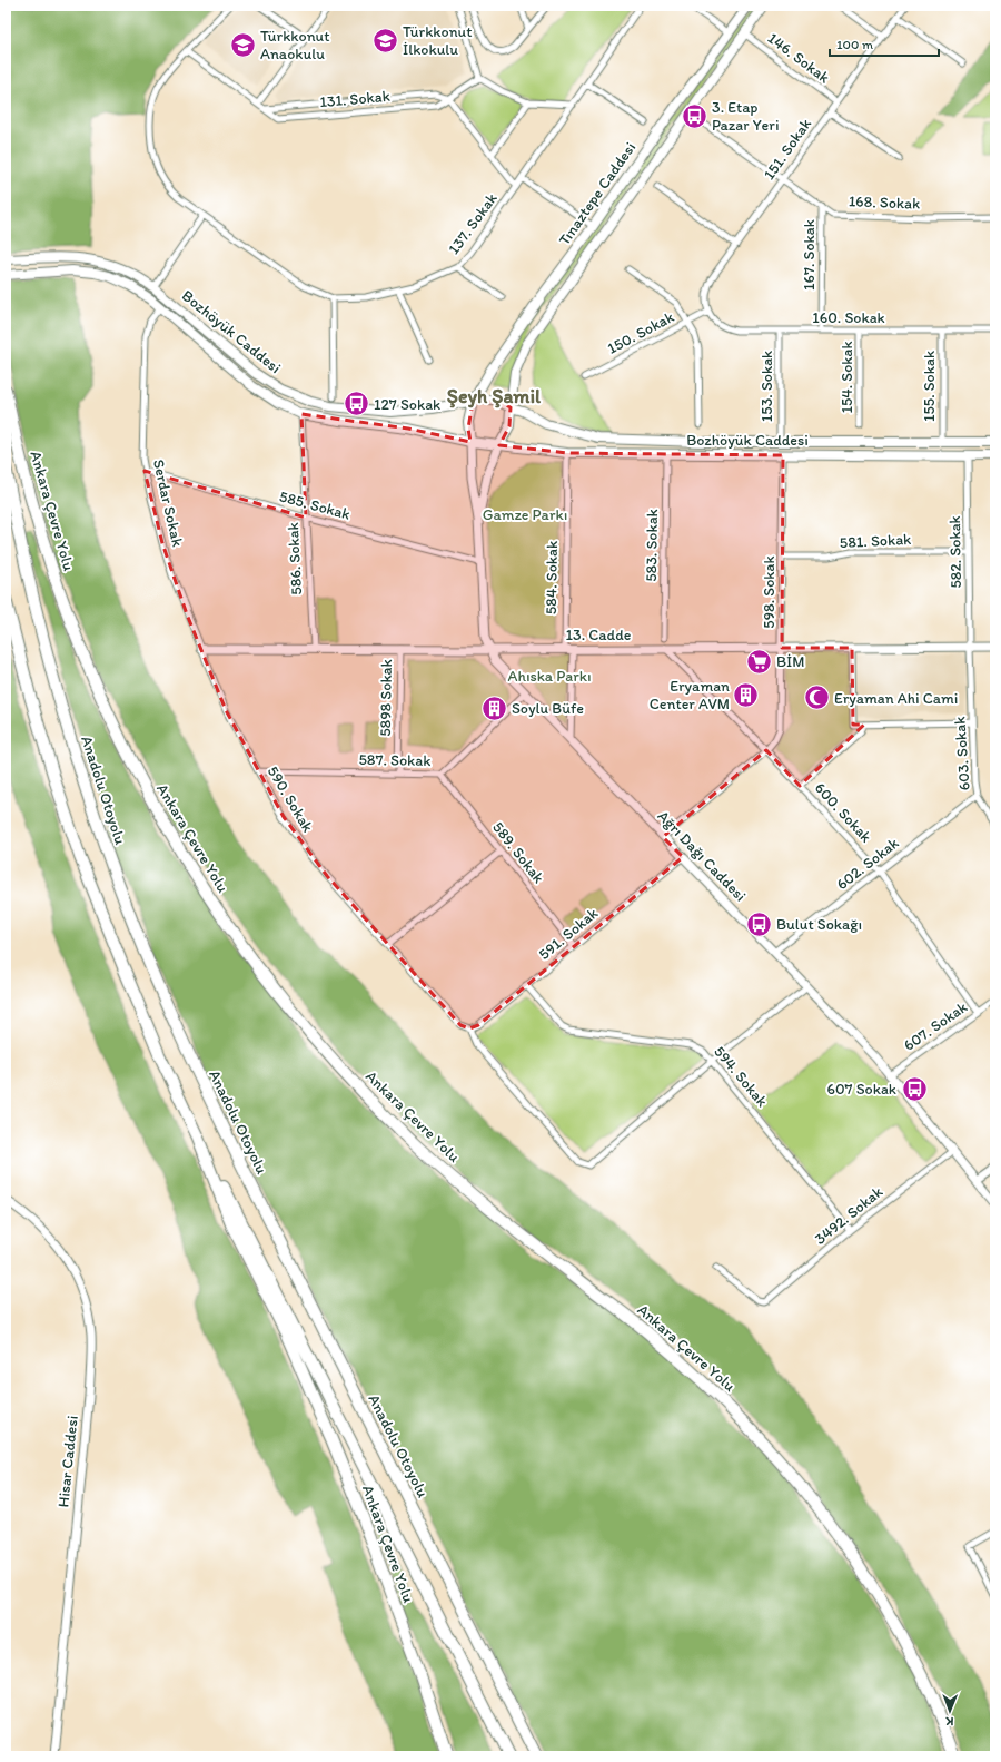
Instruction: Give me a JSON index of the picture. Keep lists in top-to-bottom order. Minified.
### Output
{"streets":{"highway":["Ankara Çevre Yolu","Anadolu Otoyolu"],"main road":["Tınaztepe Caddesi","Bozhöyük Caddesi"],"street":["146. Sokak","131. Sokak","151. Sokak","168. Sokak","137. Sokak","167. Sokak","160. Sokak","150. Sokak","154. Sokak","153. Sokak","155. Sokak","Serdar Sokak","585. Sokak","581. Sokak","583. Sokak","582. Sokak","586. Sokak","584. Sokak","598. Sokak","13. Cadde","5898 Sokak","603. Sokak","587. Sokak","590. Sokak","600. Sokak","589. Sokak","Ağrı Dağı Caddesi","602. Sokak","591. Sokak","607. Sokak","594. Sokak","3492. Sokak","Hisar Caddesi"]},"crossings":[["146. Sokak","151. Sokak"],["146. Sokak","Tınaztepe Caddesi"],["131. Sokak","137. Sokak"],["151. Sokak","168. Sokak"],["151. Sokak","160. Sokak"],["151. Sokak","150. Sokak"],["Tınaztepe Caddesi","Bozhöyük Caddesi"],["Tınaztepe Caddesi","Ağrı Dağı Caddesi"],["168. Sokak","167. Sokak"],["167. Sokak","160. Sokak"],["160. Sokak","150. Sokak"],["160. Sokak","154. Sokak"],["160. Sokak","153. Sokak"],["160. Sokak","155. Sokak"],["Bozhöyük Caddesi","153. Sokak"],["Bozhöyük Caddesi","155. Sokak"],["Bozhöyük Caddesi","Serdar Sokak"],["Bozhöyük Caddesi","583. Sokak"],["Bozhöyük Caddesi","582. Sokak"],["Bozhöyük Caddesi","586. Sokak"],["Bozhöyük Caddesi","584. Sokak"],["Bozhöyük Caddesi","598. Sokak"],["Bozhöyük Caddesi","Ağrı Dağı Caddesi"],["Serdar Sokak","585. Sokak"],["Serdar Sokak","13. Cadde"],["Serdar Sokak","590. Sokak"],["585. Sokak","586. Sokak"],["585. Sokak","Ağrı Dağı Caddesi"],["581. Sokak","582. Sokak"],["581. Sokak","598. Sokak"],["582. Sokak","13. Cadde"],["582. Sokak","603. Sokak"],["586. Sokak","13. Cadde"],["584. Sokak","13. Cadde"],["598. Sokak","13. Cadde"],["598. Sokak","600. Sokak"],["598. Sokak","Ağrı Dağı Caddesi"],["13. Cadde","5898 Sokak"],["13. Cadde","603. Sokak"],["13. Cadde","590. Sokak"],["13. Cadde","600. Sokak"],["13. Cadde","Ağrı Dağı Caddesi"],["5898 Sokak","587. Sokak"],["603. Sokak","602. Sokak"],["587. Sokak","590. Sokak"],["587. Sokak","589. Sokak"],["587. Sokak","Ağrı Dağı Caddesi"],["590. Sokak","591. Sokak"],["600. Sokak","602. Sokak"],["600. Sokak","607. Sokak"],["589. Sokak","591. Sokak"],["Ağrı Dağı Caddesi","602. Sokak"],["Ağrı Dağı Caddesi","591. Sokak"],["Ağrı Dağı Caddesi","607. Sokak"],["Ağrı Dağı Caddesi","3492. Sokak"],["591. Sokak","594. Sokak"],["594. Sokak","3492. Sokak"]],"districts":["Şeyh Şamil"],"parks":["Gamze Parkı","Ahıska Parkı"],"places":{"school or university":["Türkkonut İlkokulu","Türkkonut Anaokulu"],"bus stop":["3. Etap Pazar Yeri","127 Sokak","Bulut Sokağı","607 Sokak"],"supermarket":["BİM"],"building":["Eryaman Center AVM","Soylu Büfe"],"mosque":["Eryaman Ahi Cami"]},"scale_bar":"100 m","north":"bottom"}
